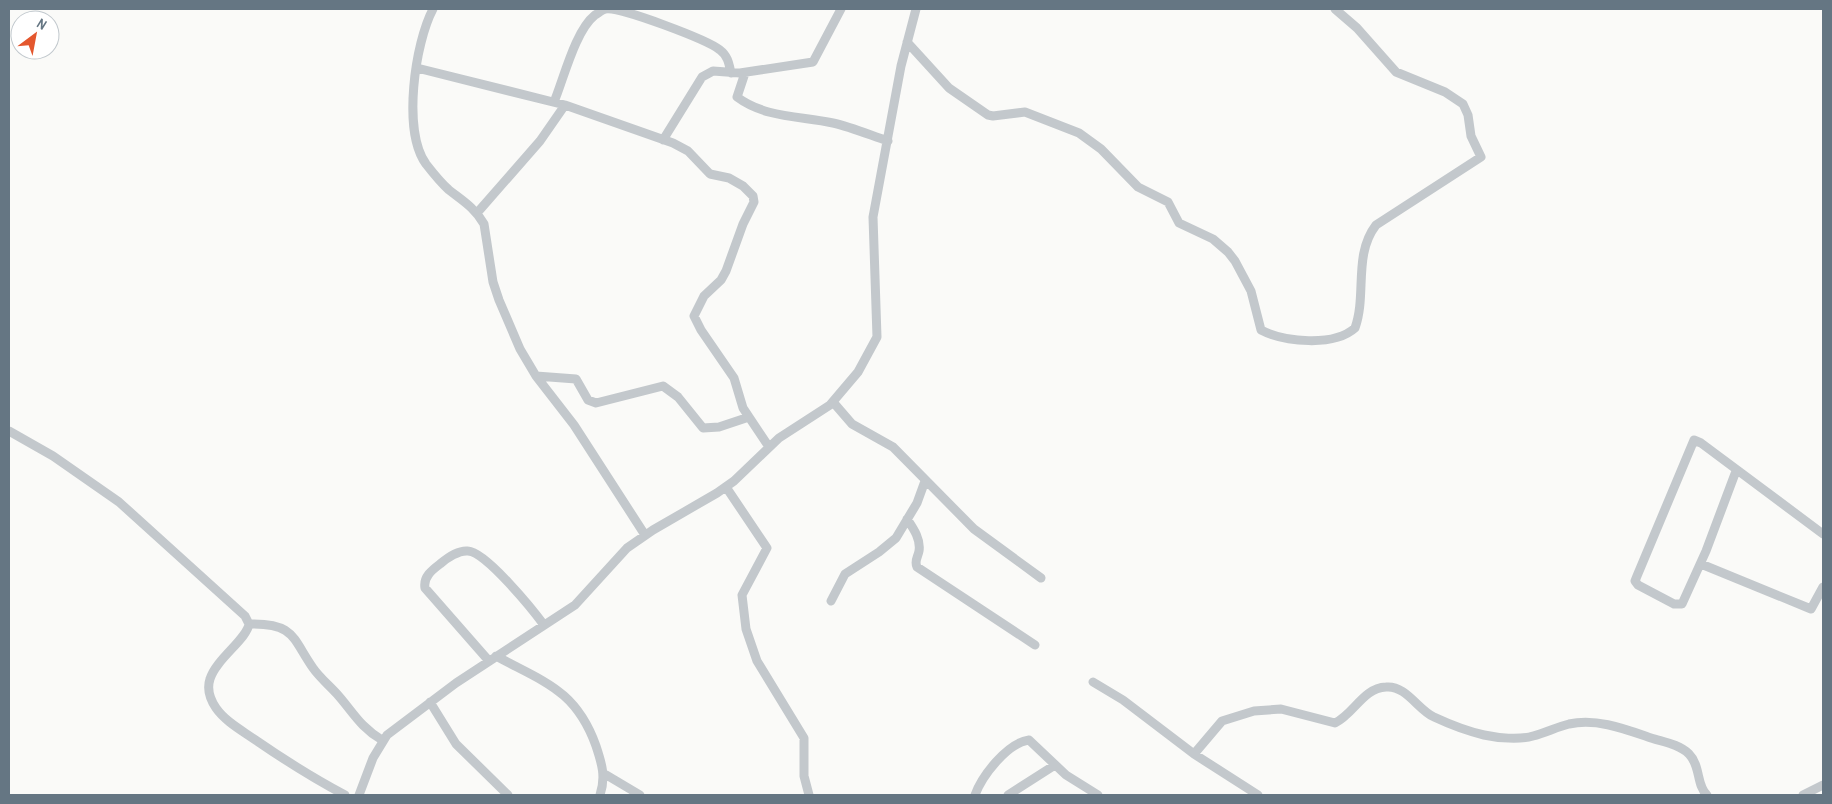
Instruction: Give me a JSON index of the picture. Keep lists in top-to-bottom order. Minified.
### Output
{"north":"top right"}
